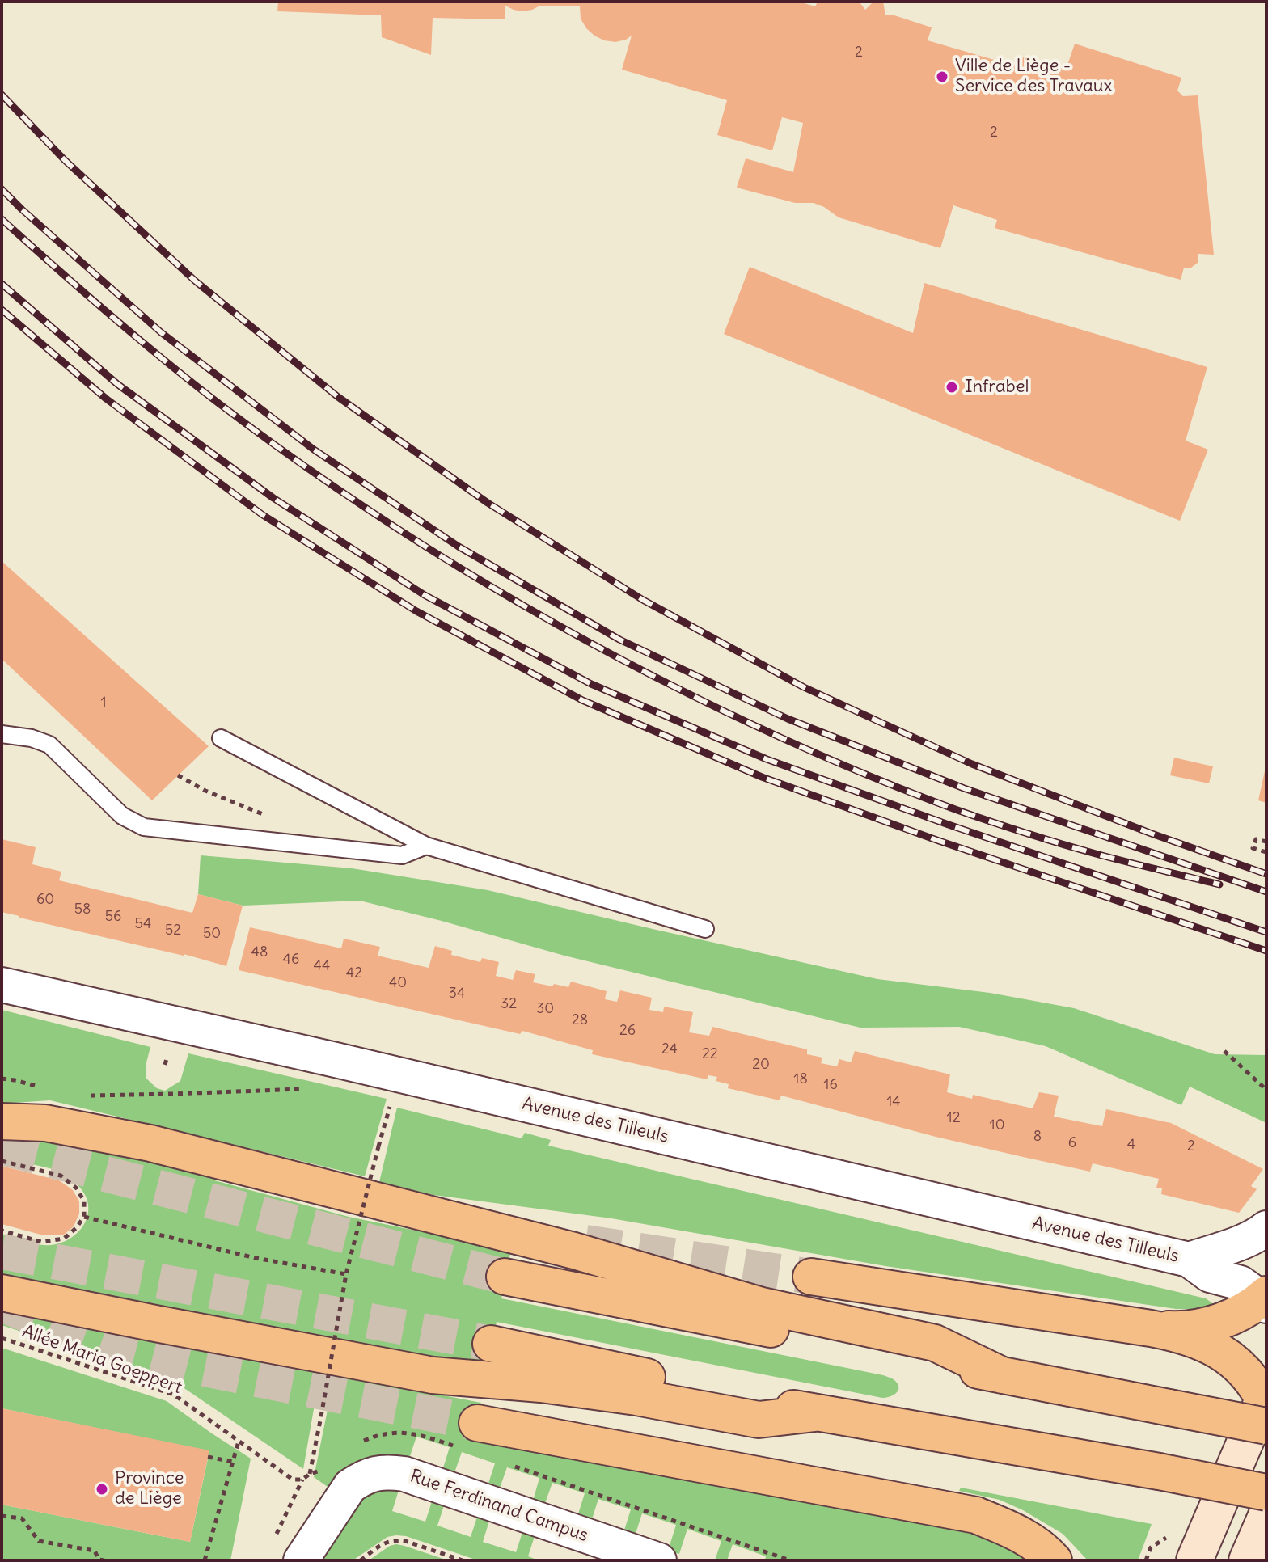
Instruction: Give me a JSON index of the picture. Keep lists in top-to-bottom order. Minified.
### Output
{"streets":{"street":["Avenue des Tilleuls","Rue Ferdinand Campus"],"path":["Allée Maria Goeppert"]},"places":["Ville de Liège - Service des Travaux","Infrabel","Province de Liège"],"house_numbers":["2","2","1","60","58","56","54","52","50","48","46","44","42","40","34","32","30","28","26","24","22","20","18","16","14","12","10","8","6","4","2"]}
